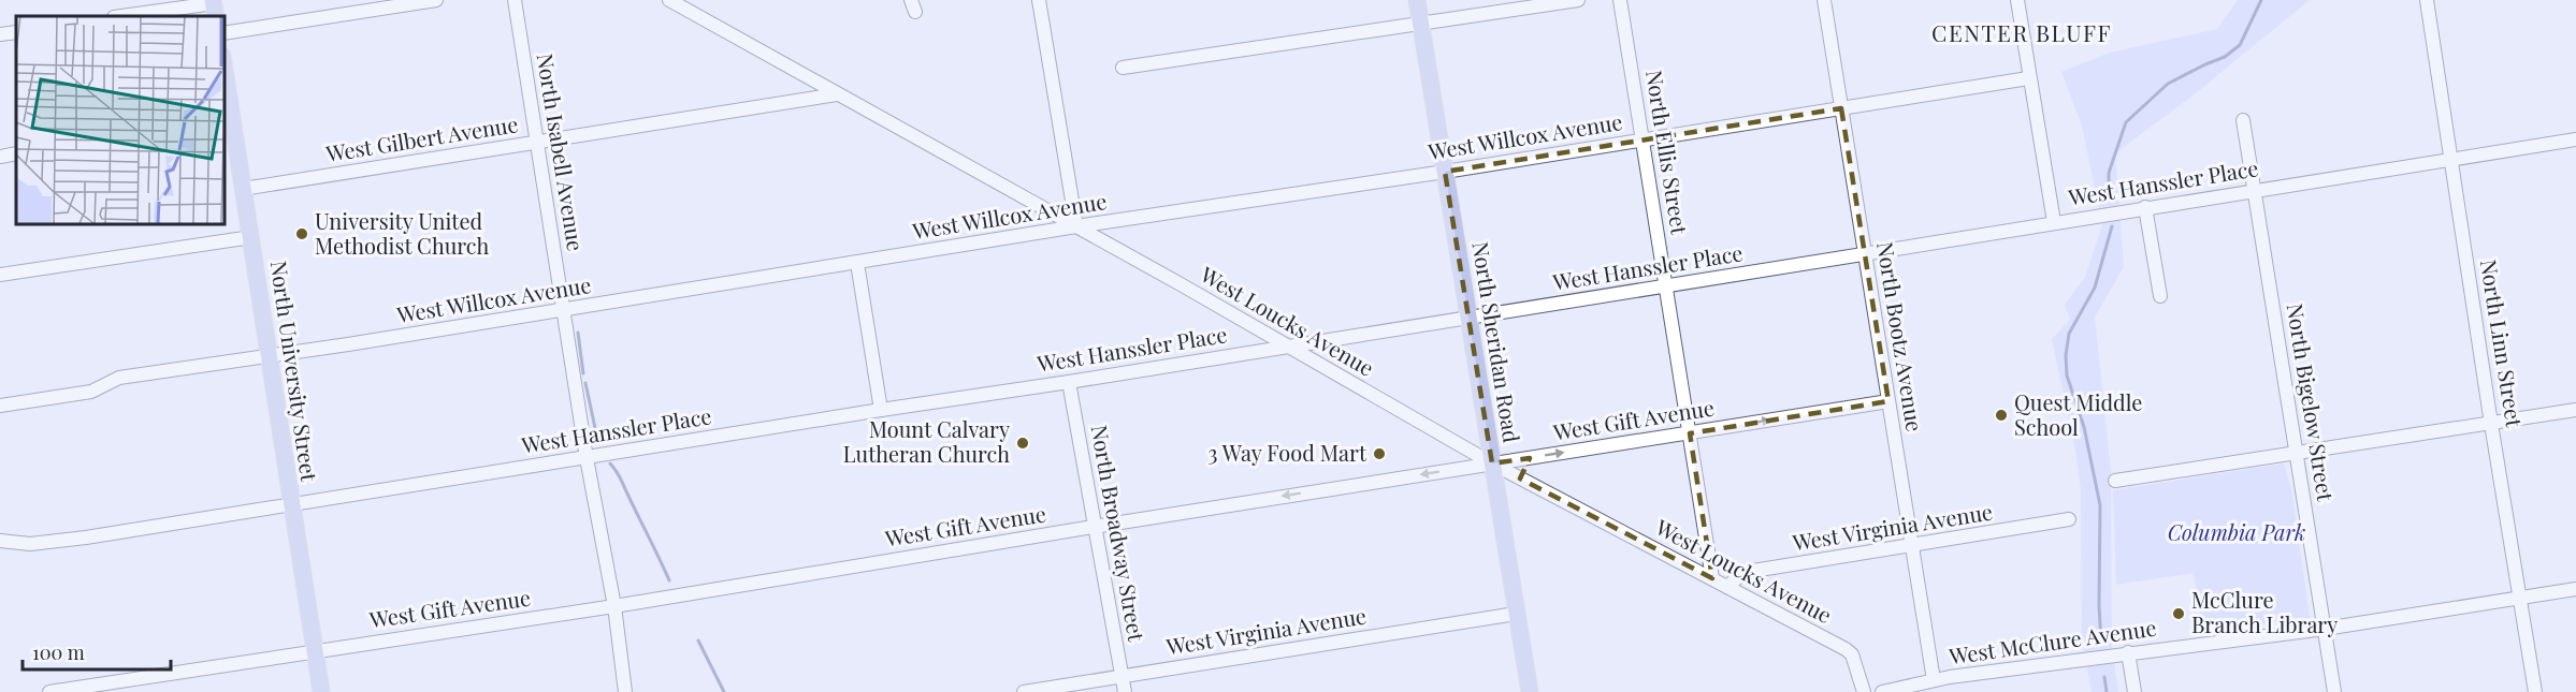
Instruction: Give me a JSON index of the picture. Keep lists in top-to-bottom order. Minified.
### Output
{"streets":{"main road":["North Sheridan Road","North University Street"],"street":["West Willcox Avenue","West Gilbert Avenue","North Isabell Avenue","North Ellis Street","West Hanssler Place","West Loucks Avenue","North Bootz Avenue","North Linn Street","North Bigelow Street","West Gift Avenue","West Virginia Avenue","North Broadway Street","West McClure Avenue"]},"crossings":[["West Willcox Avenue","North Isabell Avenue"],["West Willcox Avenue","North Ellis Street"],["West Willcox Avenue","West Loucks Avenue"],["West Willcox Avenue","North Bootz Avenue"],["West Willcox Avenue","North Sheridan Road"],["West Willcox Avenue","North University Street"],["West Gilbert Avenue","North Isabell Avenue"],["West Gilbert Avenue","West Loucks Avenue"],["West Gilbert Avenue","North University Street"],["North Isabell Avenue","West Hanssler Place"],["North Isabell Avenue","West Gift Avenue"],["North Ellis Street","West Hanssler Place"],["North Ellis Street","West Loucks Avenue"],["North Ellis Street","West Gift Avenue"],["West Hanssler Place","West Loucks Avenue"],["West Hanssler Place","North Bootz Avenue"],["West Hanssler Place","North Sheridan Road"],["West Hanssler Place","North Linn Street"],["West Hanssler Place","North University Street"],["West Hanssler Place","North Bigelow Street"],["West Hanssler Place","North Broadway Street"],["West Loucks Avenue","North Sheridan Road"],["West Loucks Avenue","West Gift Avenue"],["West Loucks Avenue","West Virginia Avenue"],["North Bootz Avenue","West Gift Avenue"],["North Bootz Avenue","West Virginia Avenue"],["North Bootz Avenue","West McClure Avenue"],["North Sheridan Road","West Gift Avenue"],["North Sheridan Road","West Virginia Avenue"],["North Linn Street","West McClure Avenue"],["North University Street","West Gift Avenue"],["North Bigelow Street","West McClure Avenue"],["West Gift Avenue","North Broadway Street"],["West Virginia Avenue","North Broadway Street"]],"districts":["CENTER BLUFF"],"parks":["Columbia Park"],"places":["University United Methodist Church","Quest Middle School","Mount Calvary Lutheran Church","3 Way Food Mart","McClure Branch Library"],"scale_bar":"100 m"}
